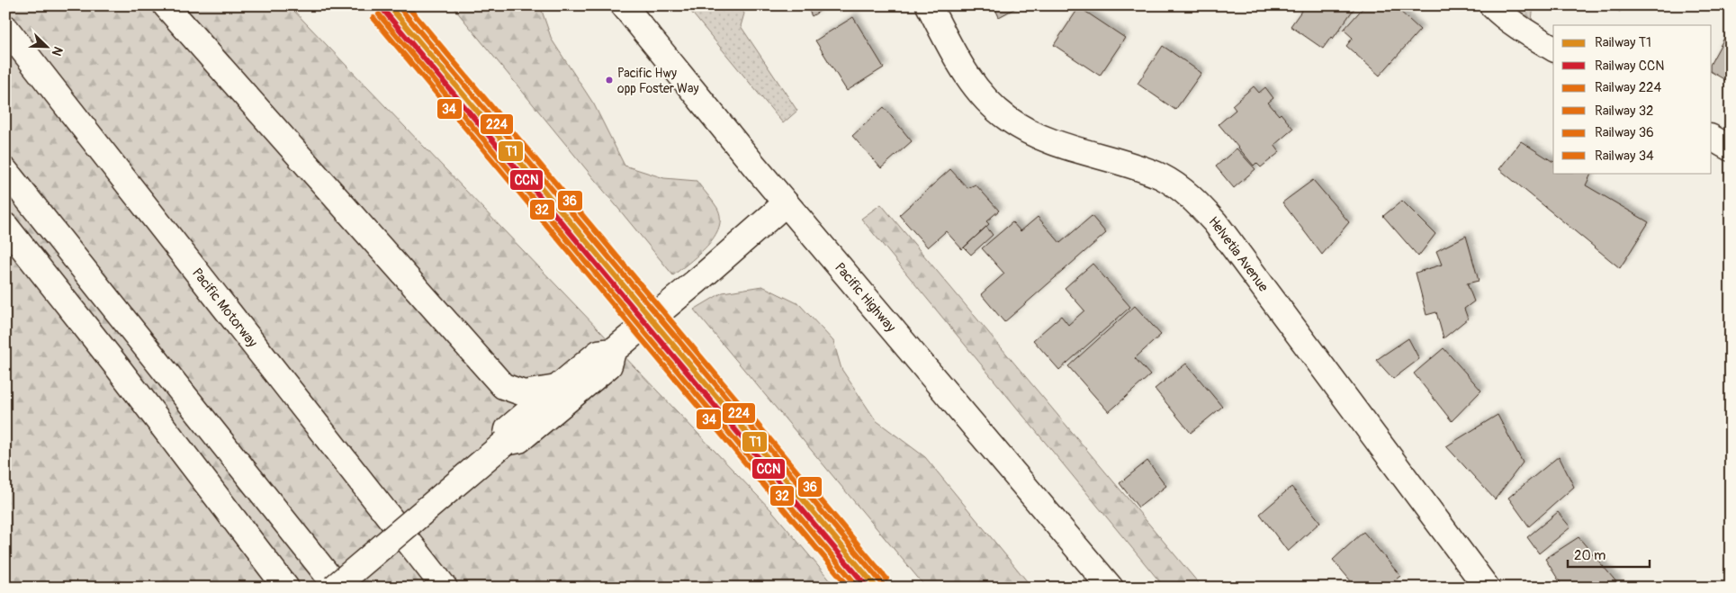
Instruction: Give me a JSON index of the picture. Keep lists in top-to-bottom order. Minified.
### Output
{"streets":{"main road":["Helvetia Avenue","Pacific Highway","Pacific Motorway"]},"places":["Pacific Hwy opp Foster Way"],"lines":["rail line T1","rail line 224","rail line 36","rail line CCN","rail line 32","rail line 34"],"legend":["Railway T1","Railway CCN","Railway 224","Railway 32","Railway 36","Railway 34"],"scale_bar":"20 m","north":"bottom right"}
